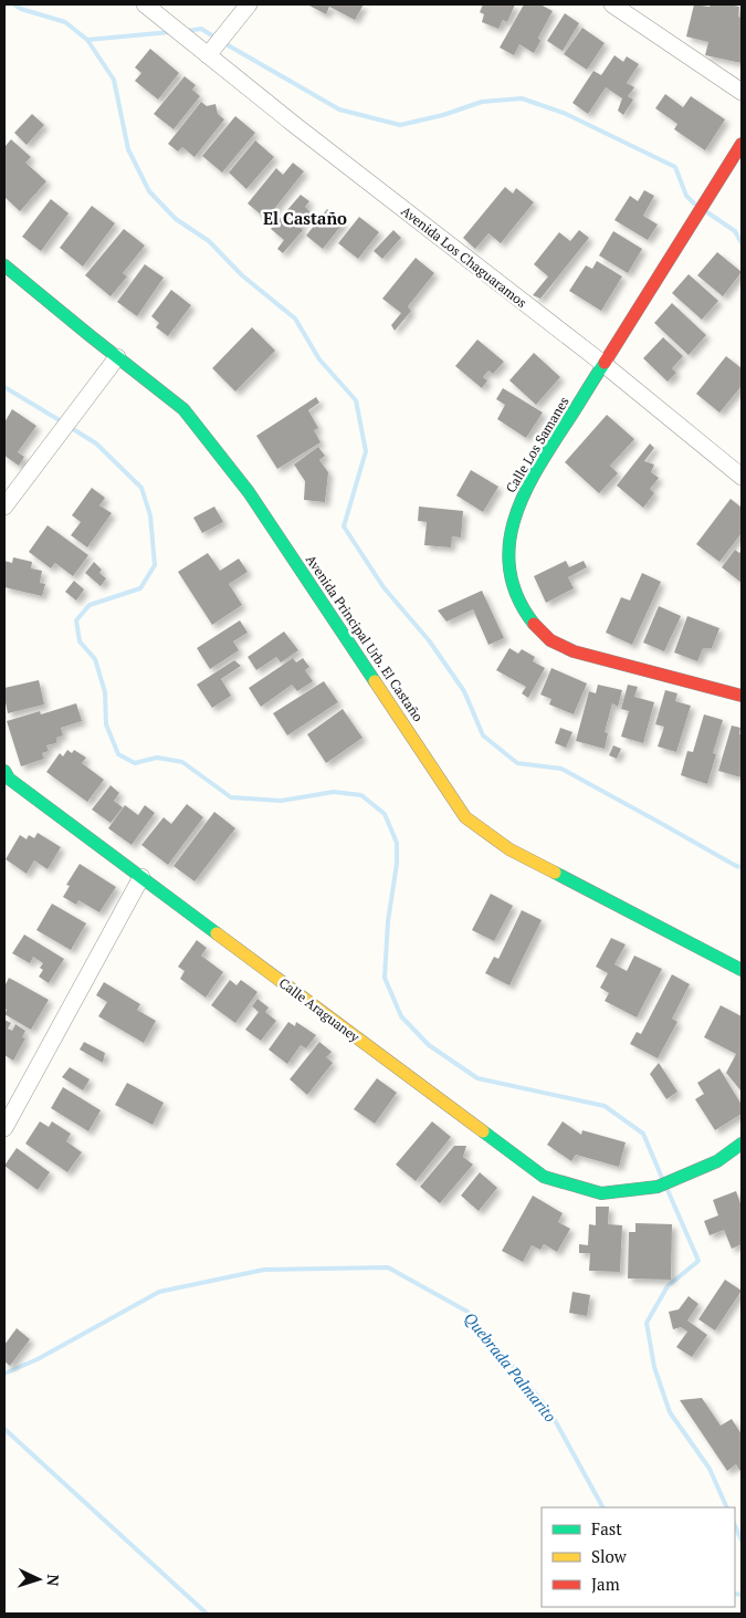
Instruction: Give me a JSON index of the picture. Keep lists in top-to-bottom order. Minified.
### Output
{"streets":{"street":["Avenida Los Chaguaramos","Calle Los Samanes","Avenida Principal Urb. El Castaño","Calle Araguaney"]},"crossings":[["Avenida Los Chaguaramos","Calle Los Samanes"]],"districts":["El Castaño"],"water":["Quebrada Palmarito"],"legend":["Fast","Slow","Jam"],"north":"right"}
